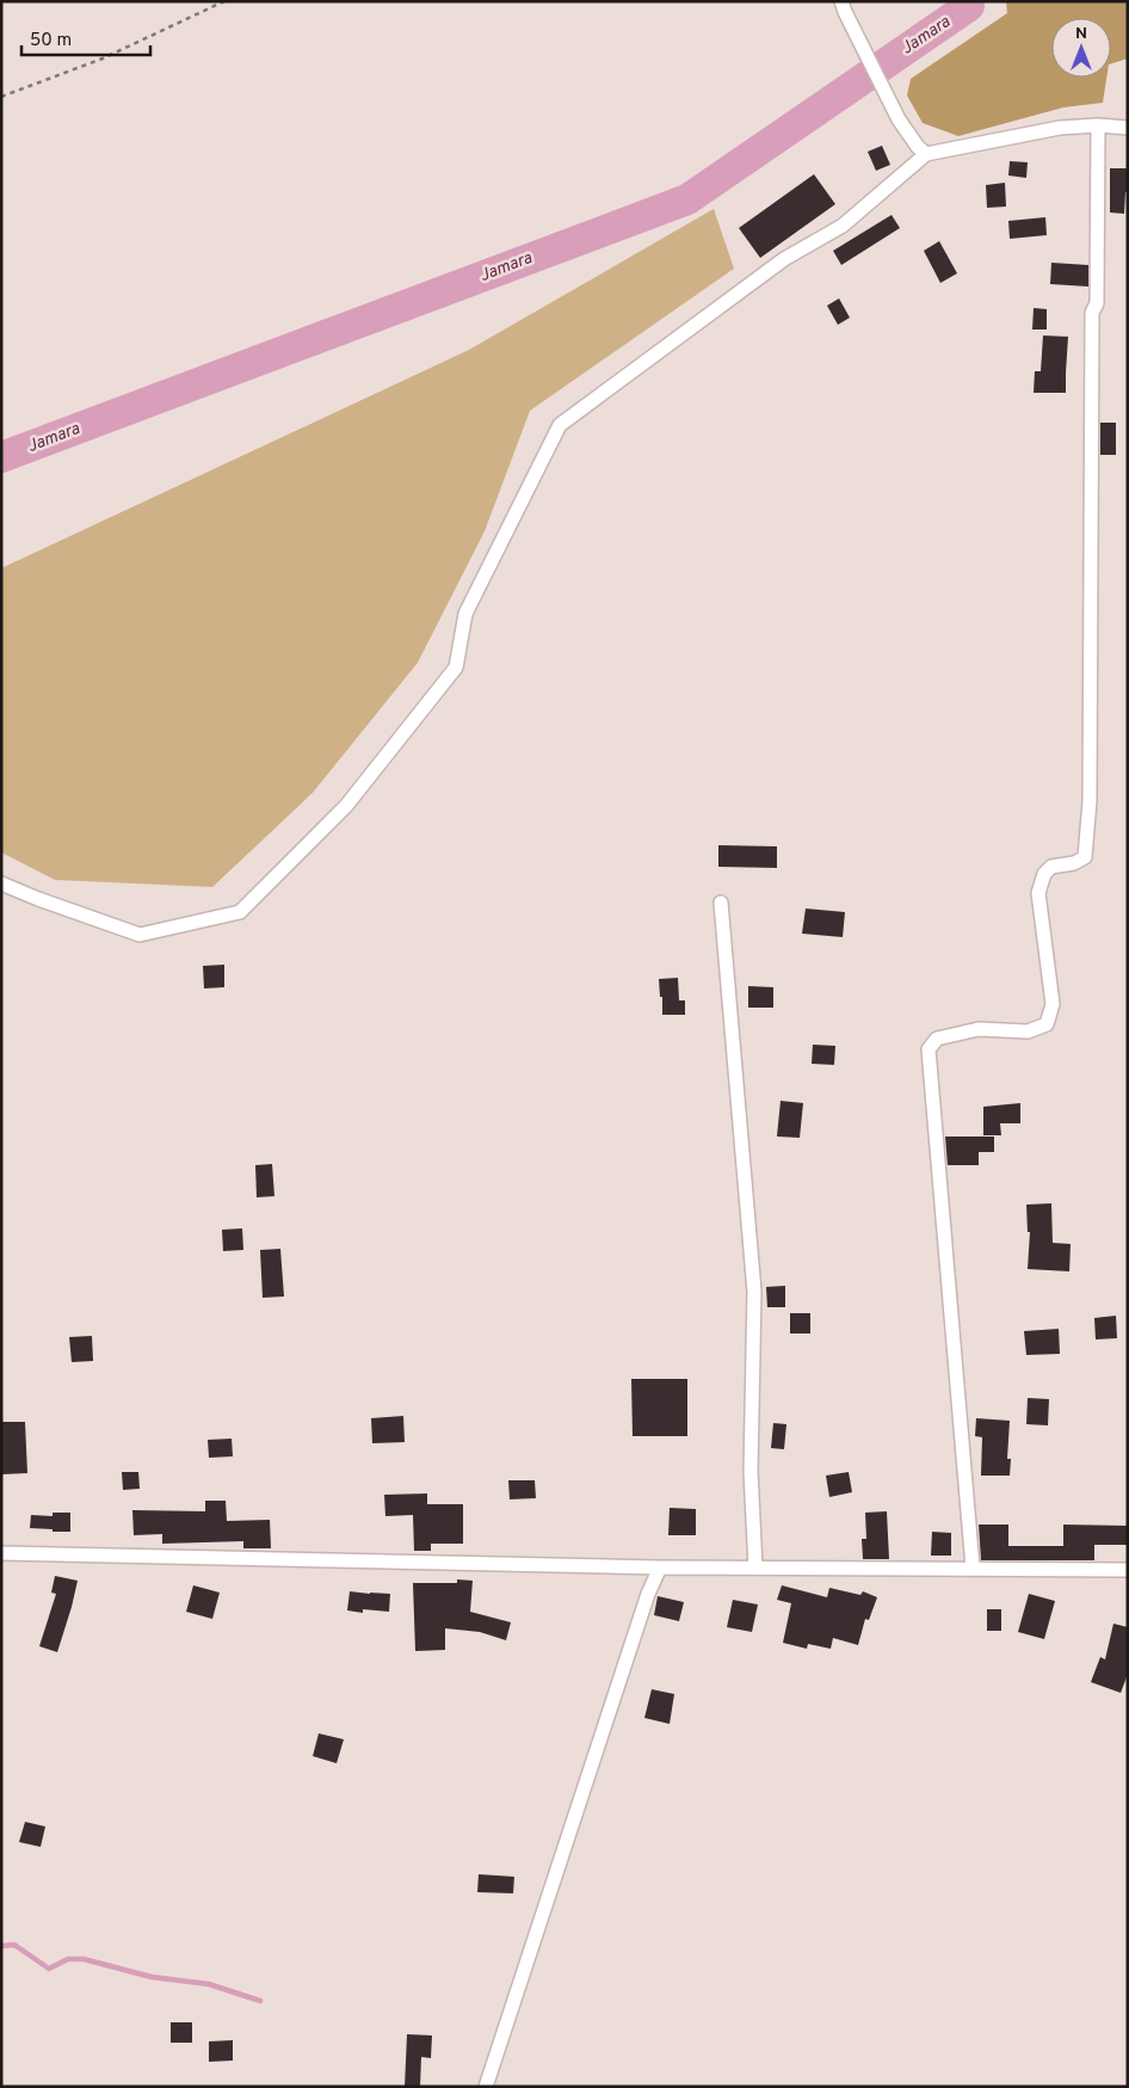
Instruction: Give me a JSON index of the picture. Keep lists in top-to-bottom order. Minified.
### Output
{"water":["Jamara"],"scale_bar":"50 m","north":"top"}
